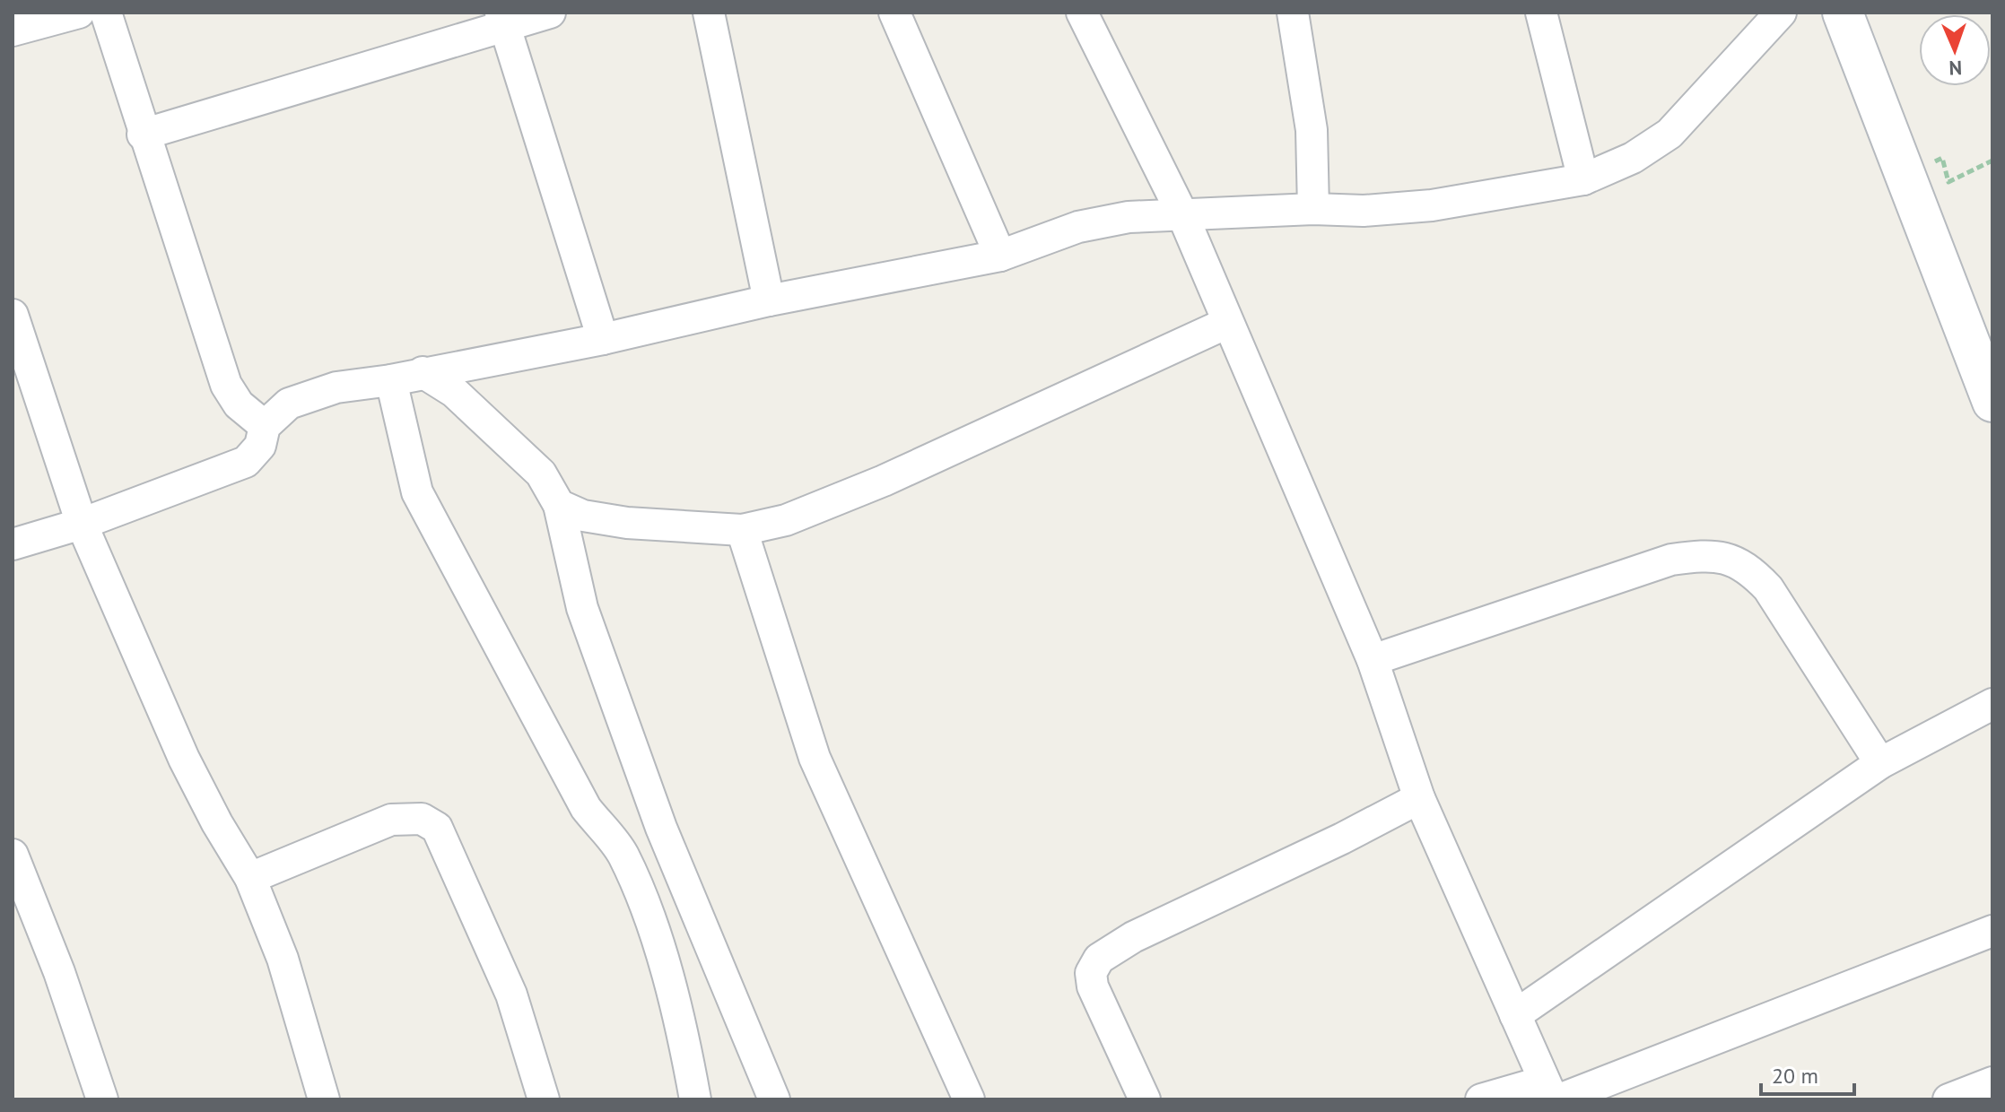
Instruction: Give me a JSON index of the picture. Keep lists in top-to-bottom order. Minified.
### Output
{"scale_bar":"20 m","north":"bottom"}
